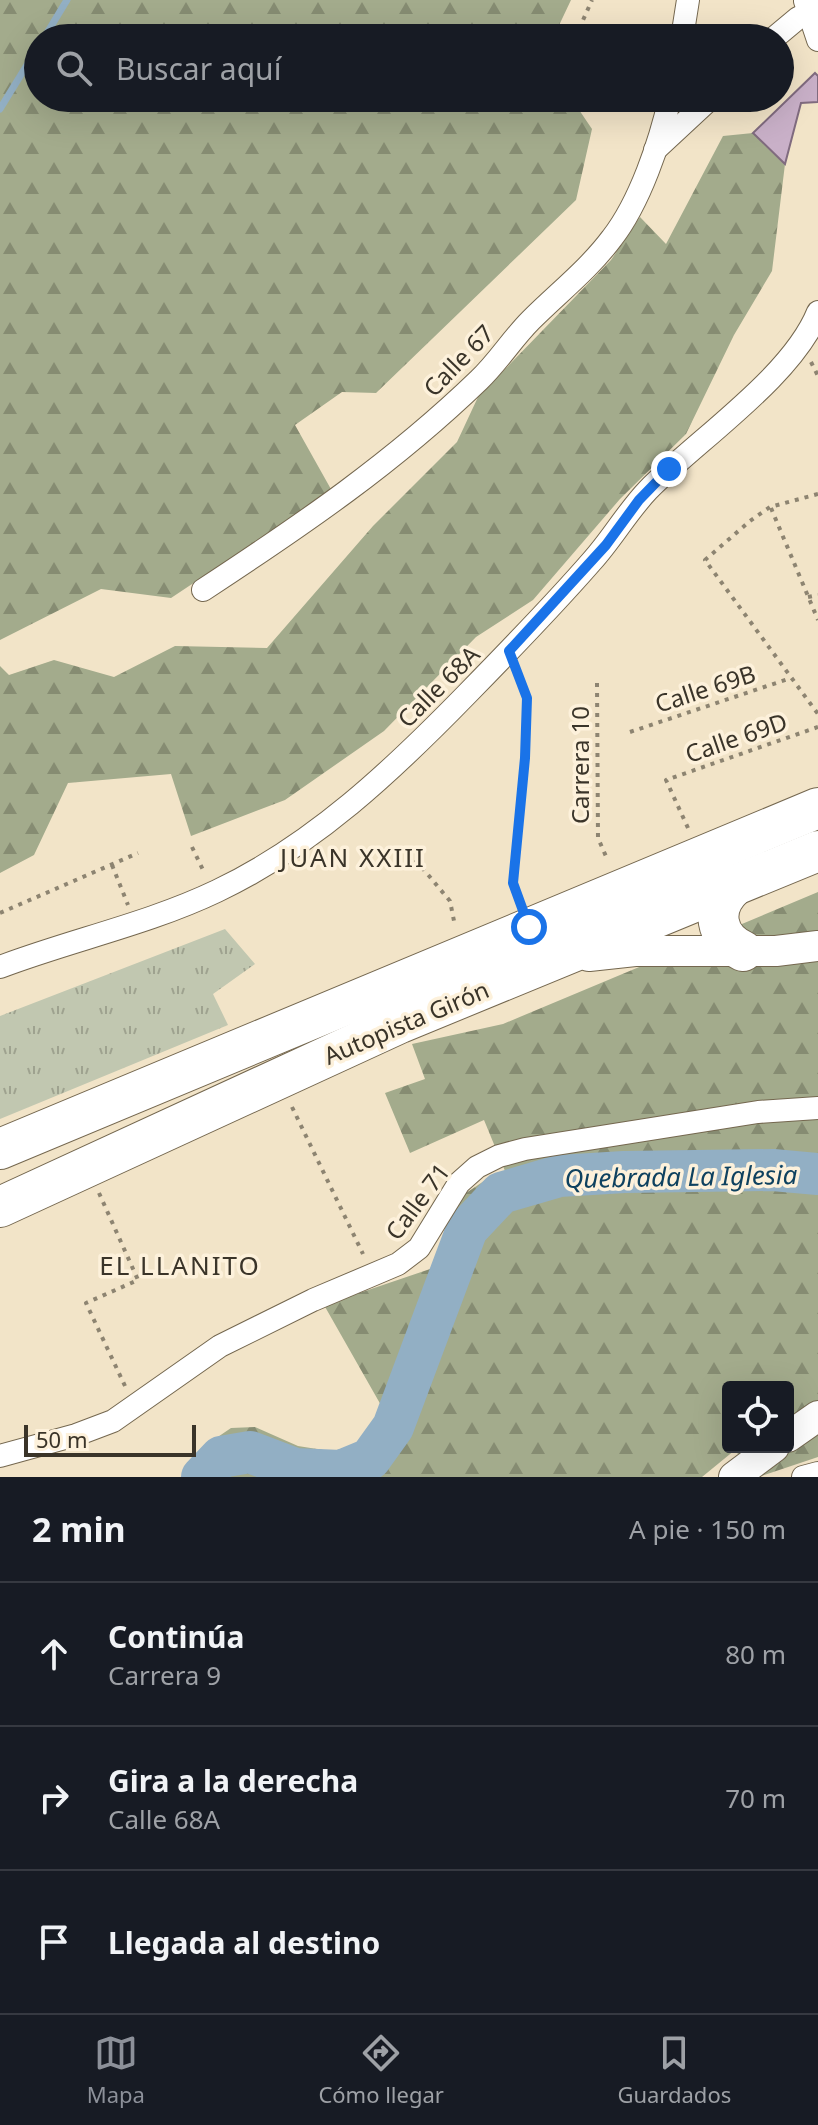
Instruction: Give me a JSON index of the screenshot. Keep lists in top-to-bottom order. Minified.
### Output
{"streets":{"highway":["Autopista Girón"],"street":["Calle 67","Calle 68A","Calle 71"],"path":["Calle 69B","Calle 69D","Carrera 10"]},"crossings":[["Calle 69D","Autopista Girón"],["Carrera 10","Autopista Girón"]],"districts":["JUAN XXIII","EL LLANITO"],"water":["Quebrada La Iglesia"],"scale_bar":"50 m","page":{"search":"Buscar aquí","scale":"50 m","heading":["2 min","A pie · 150 m"],"list":[["Continúa","Carrera 9","80 m"],["Gira a la derecha","Calle 68A","70 m"],"Llegada al destino"],"nav":["Mapa","Cómo llegar","Guardados"]}}
